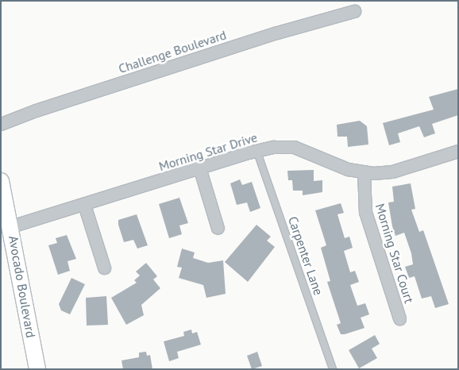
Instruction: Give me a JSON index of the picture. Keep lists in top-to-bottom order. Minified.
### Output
{"streets":{"main road":["Avocado Boulevard"],"street":["Challenge Boulevard","Morning Star Drive","Morning Star Court"],"lane":["Carpenter Lane"]},"crossings":[["Morning Star Drive","Morning Star Court"],["Morning Star Drive","Carpenter Lane"],["Morning Star Drive","Avocado Boulevard"]]}
